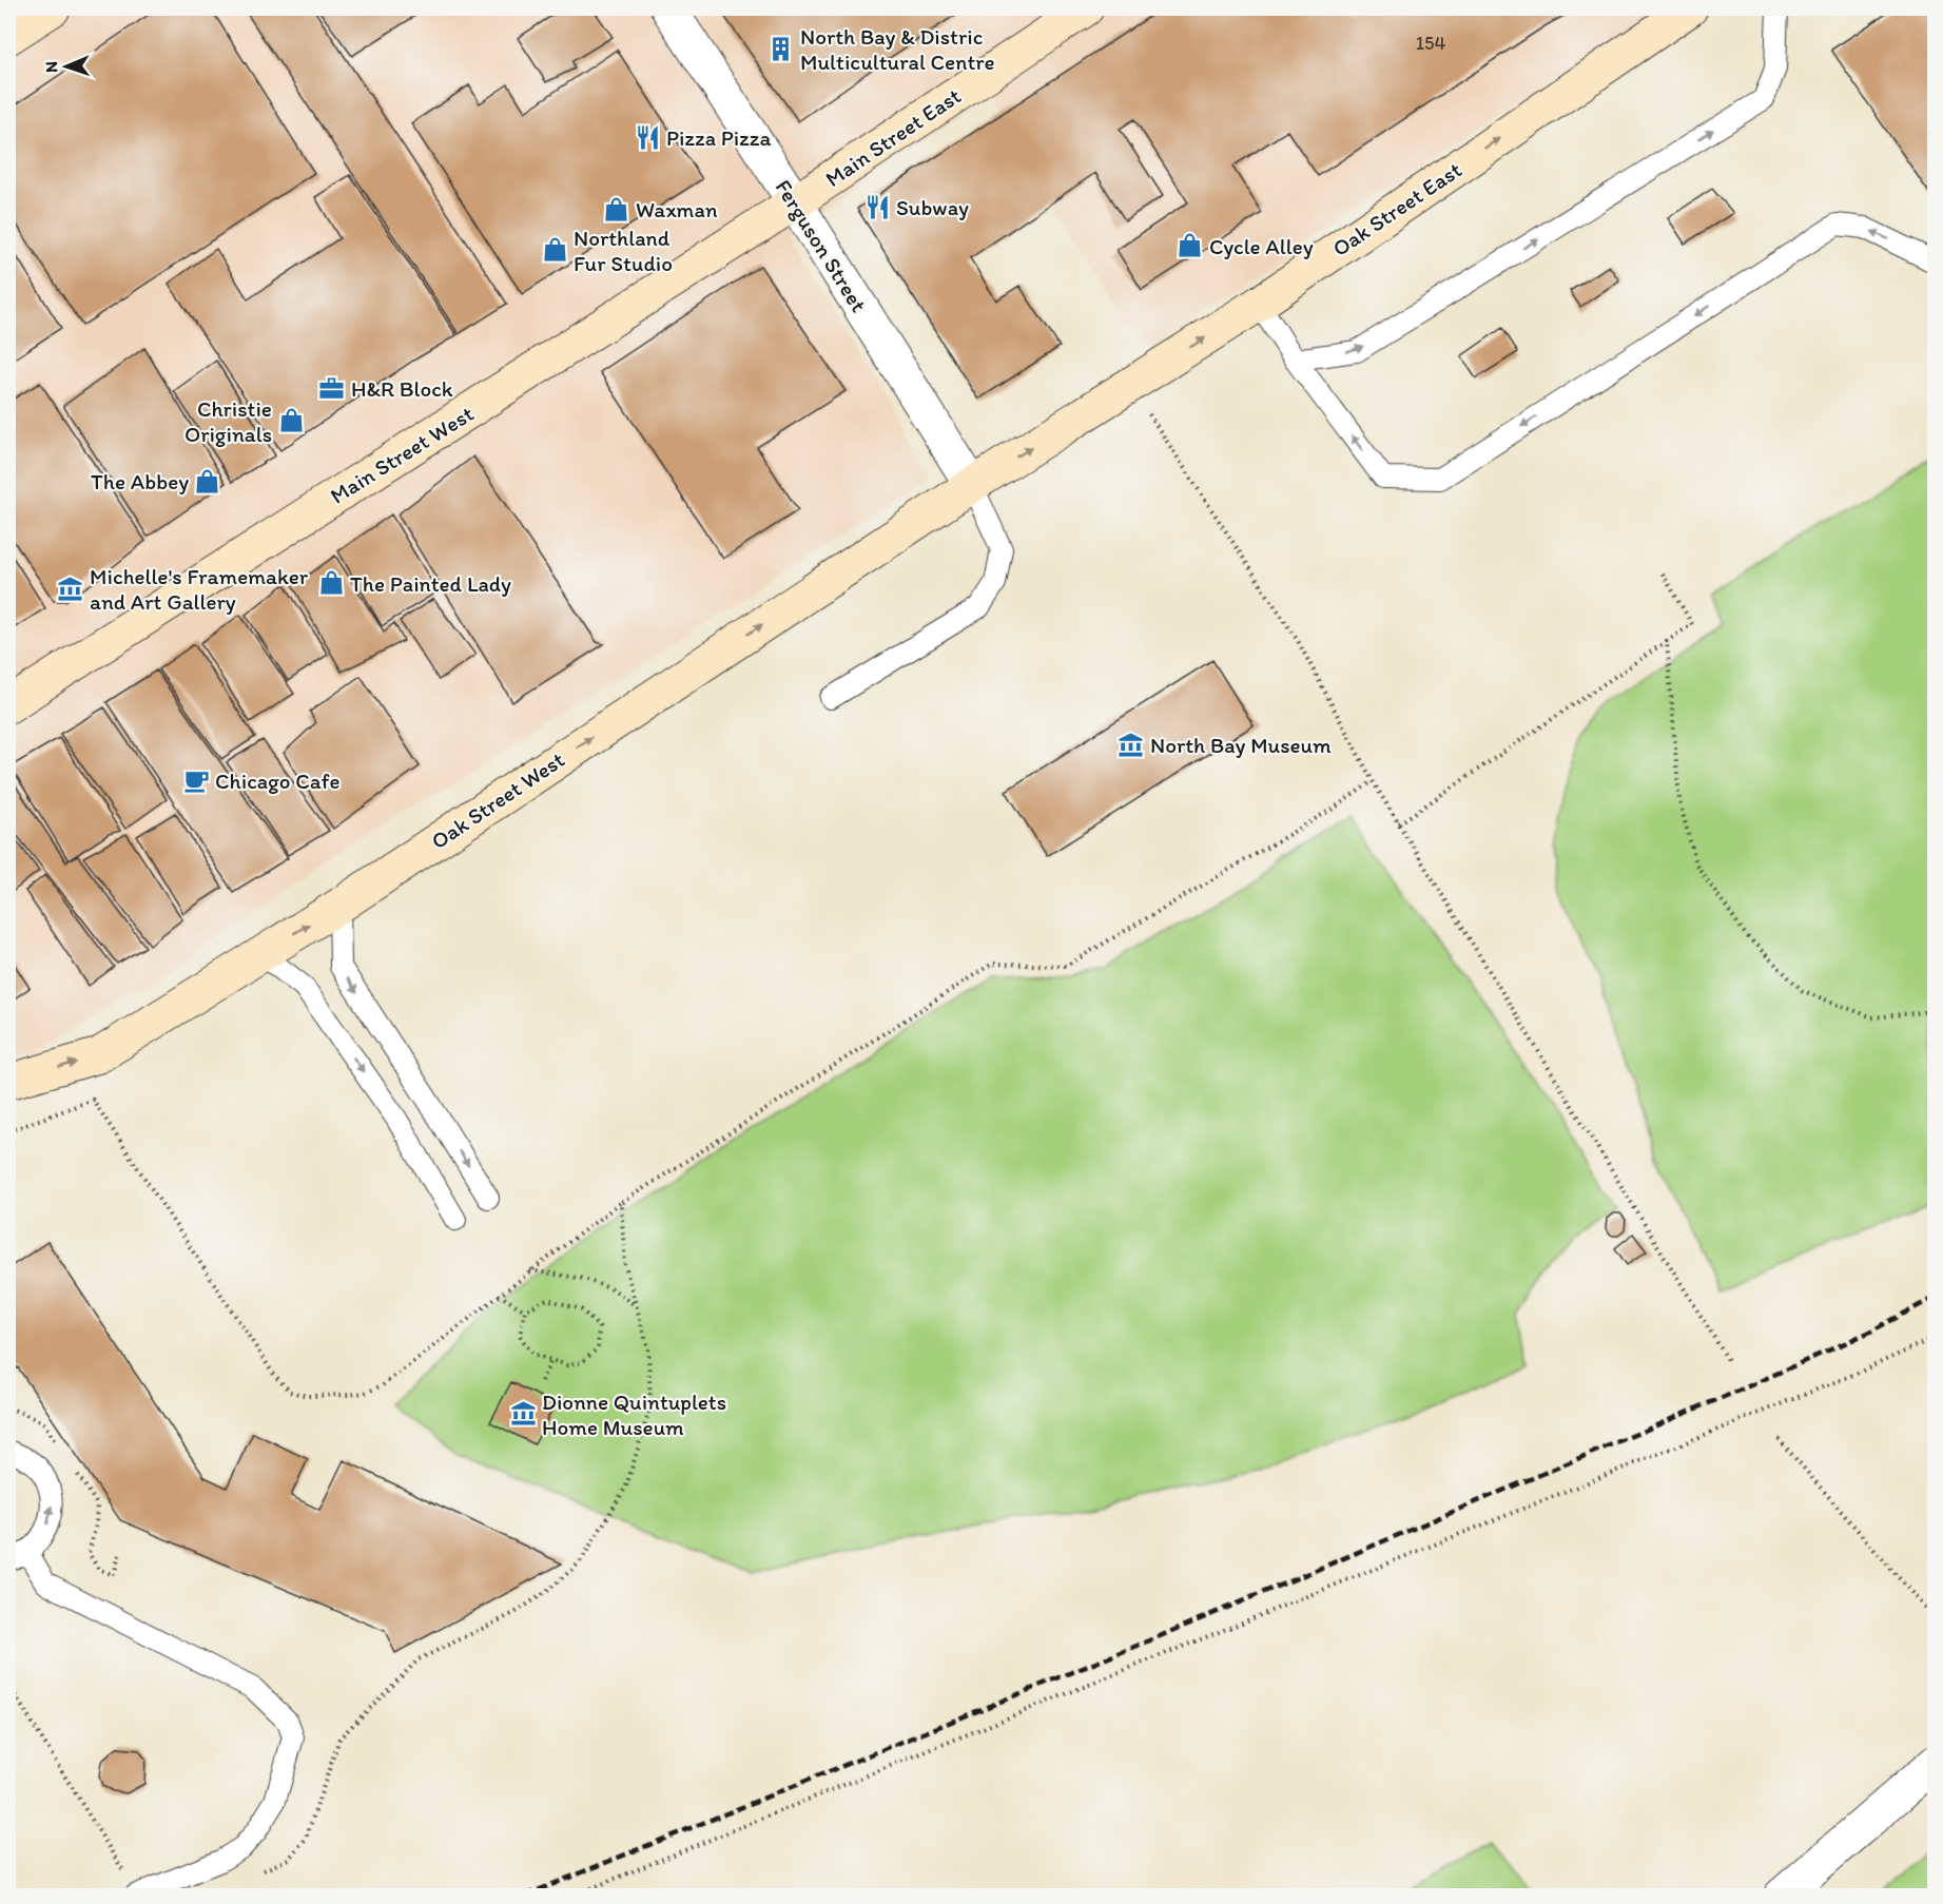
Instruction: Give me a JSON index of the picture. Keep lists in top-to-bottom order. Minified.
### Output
{"streets":{"main road":["Main Street East","Oak Street East","Main Street West","Oak Street West"],"street":["Ferguson Street"]},"crossings":[["Main Street East","Ferguson Street"],["Main Street East","Main Street West"],["Oak Street East","Ferguson Street"],["Oak Street East","Oak Street West"],["Ferguson Street","Main Street West"],["Ferguson Street","Oak Street West"]],"one_way":["Oak Street East","Oak Street West"],"places":{"building":["North Bay & Distric Multicultural Centre"],"restaurant":["Pizza Pizza","Subway"],"shop":["Waxman","Cycle Alley","Northland Fur Studio","Christie Originals","The Abbey","The Painted Lady"],"office":["H&R Block"],"museum":["Michelle's Framemaker and Art Gallery","North Bay Museum","Dionne Quintuplets Home Museum"],"cafe":["Chicago Cafe"]},"house_numbers":["154"],"north":"left"}
